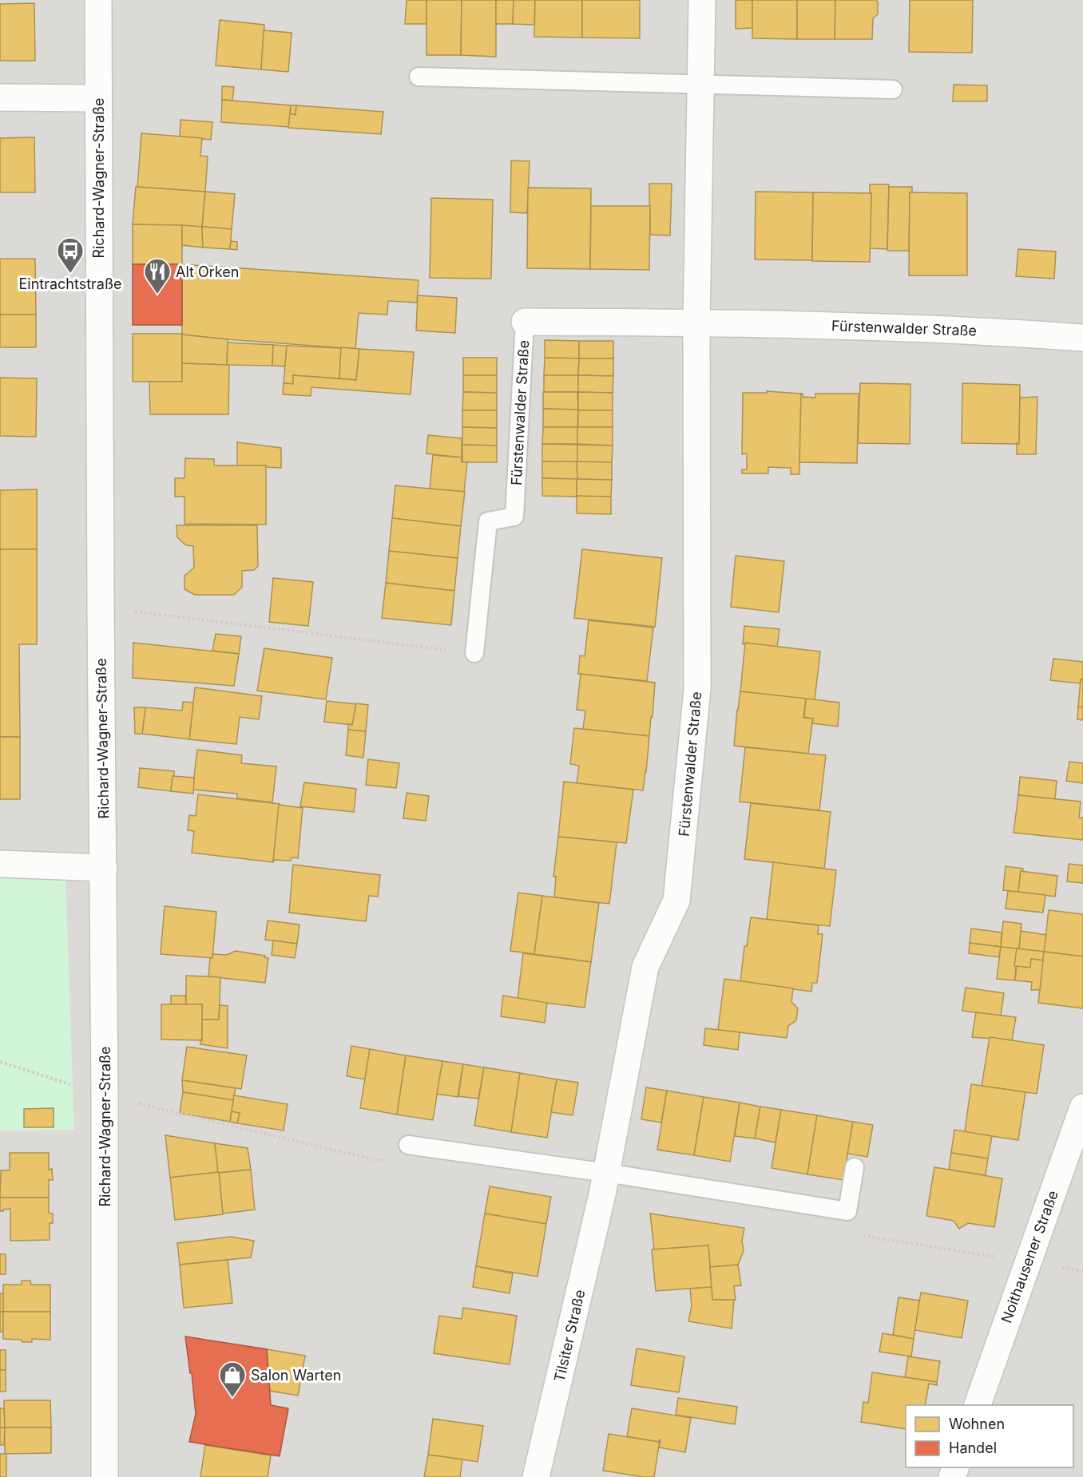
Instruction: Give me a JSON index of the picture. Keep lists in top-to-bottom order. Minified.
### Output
{"streets":{"street":["Richard-Wagner-Straße","Fürstenwalder Straße","Noithausener Straße","Tilsiter Straße"]},"crossings":[["Fürstenwalder Straße","Tilsiter Straße"]],"places":{"bus stop":["Eintrachtstraße"],"restaurant":["Alt Orken"],"shop":["Salon Warten"]},"legend":["Wohnen","Handel"]}
